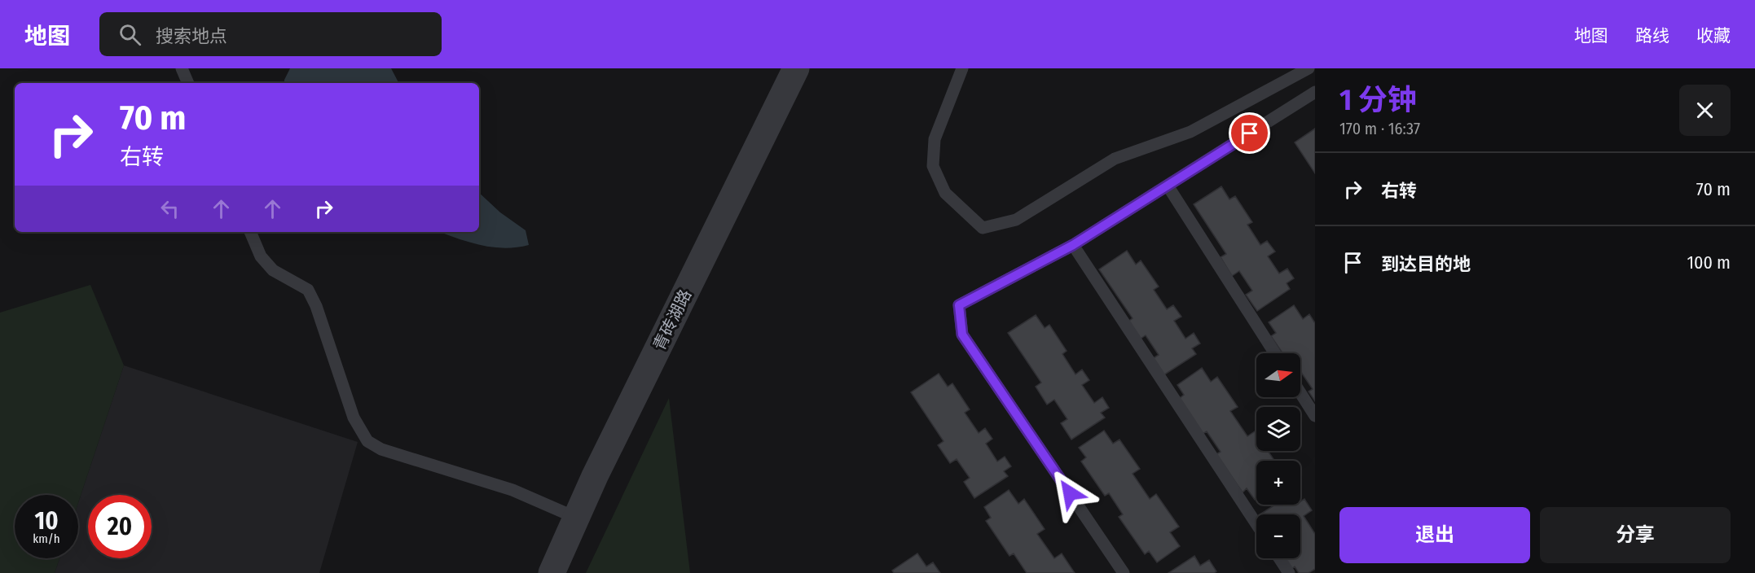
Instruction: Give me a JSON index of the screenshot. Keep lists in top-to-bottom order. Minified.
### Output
{"streets":{"street":["青砖湖路"]},"north":"right","page":{"header":"地图","search":"搜索地点","nav":["地图","路线","收藏"],"heading":["1 分钟","170 m · 16:37"],"turn":["70 m","右转"],"list":[{"name":"右转","value":"70 m"},{"name":"到达目的地","value":"100 m"}],"map_buttons":["+","−"],"speed":"10 km/h","limit":"20","buttons":["退出","分享"]}}
